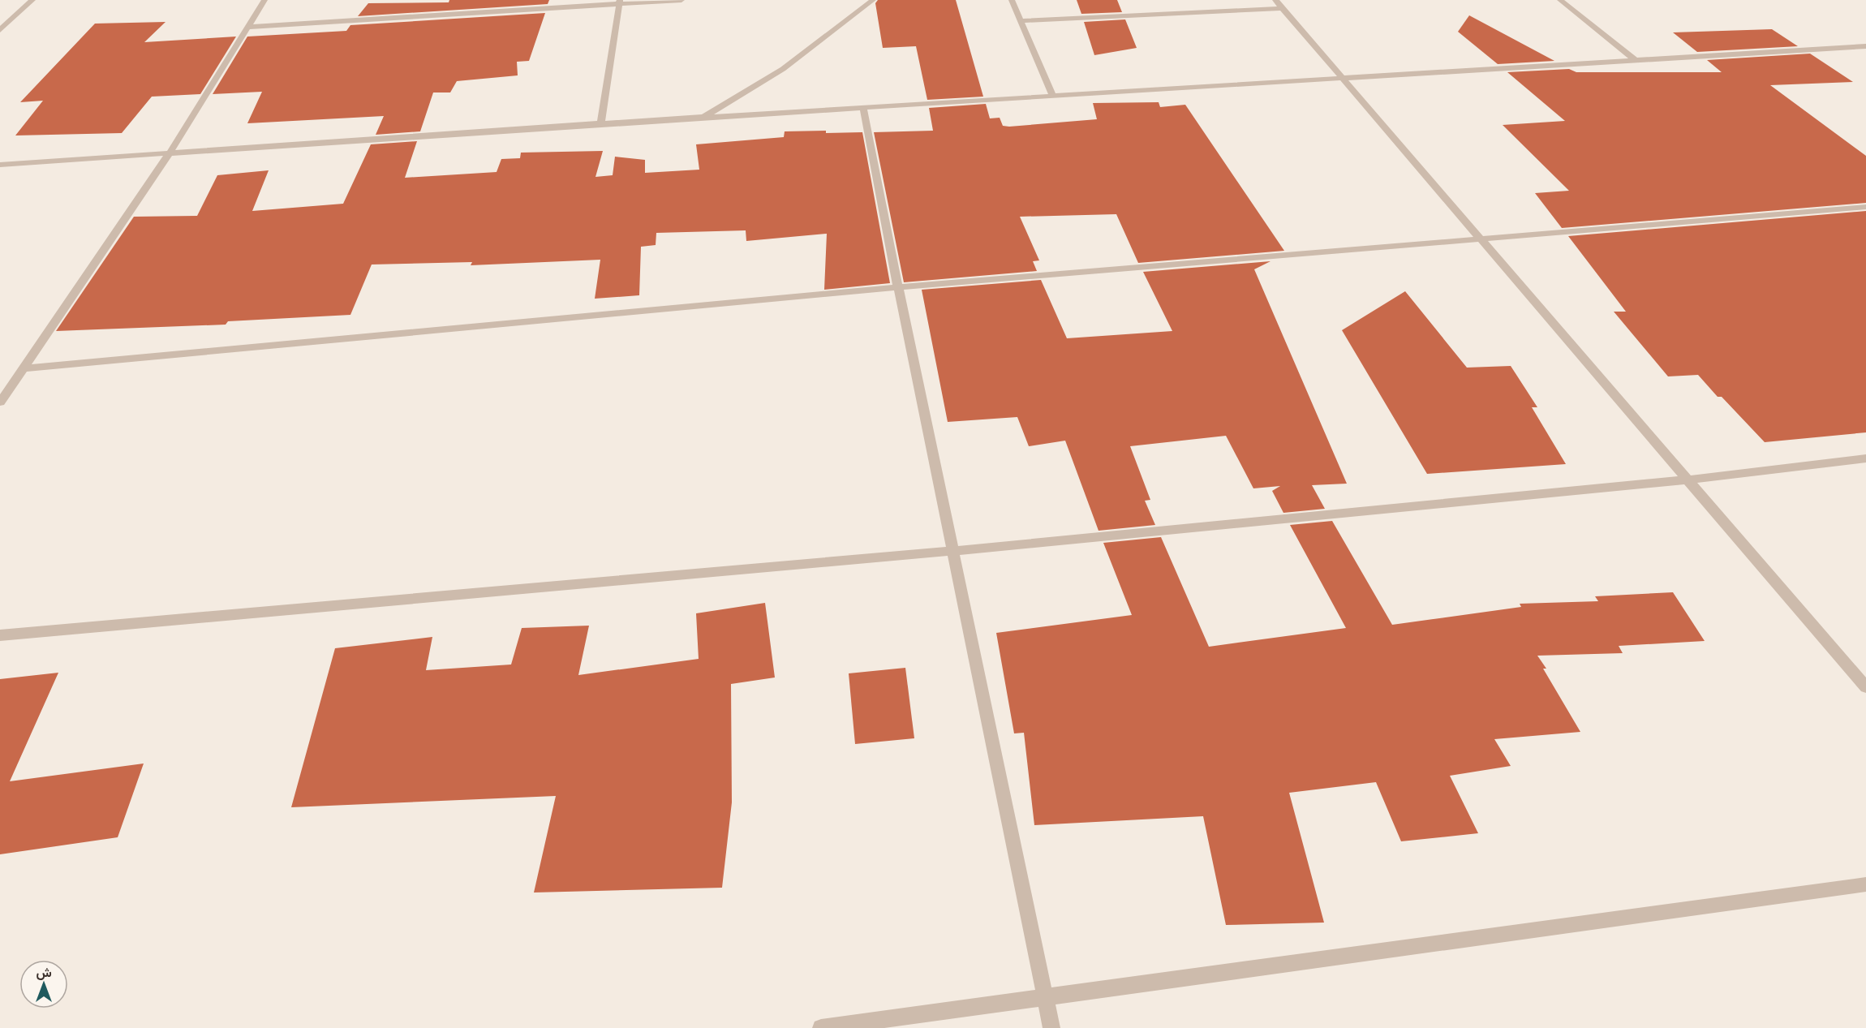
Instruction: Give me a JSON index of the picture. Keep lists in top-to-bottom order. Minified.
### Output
{"north":"top"}
